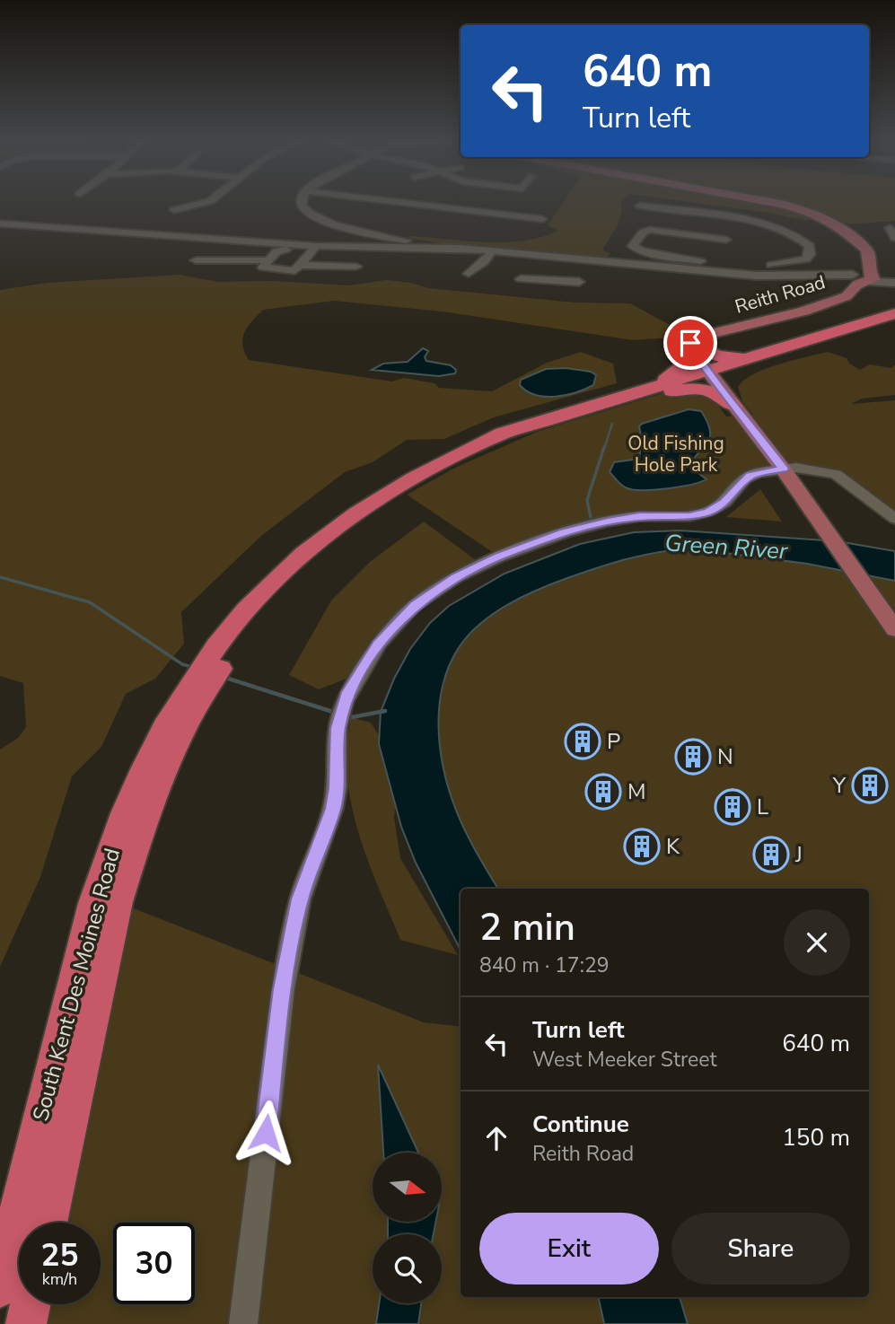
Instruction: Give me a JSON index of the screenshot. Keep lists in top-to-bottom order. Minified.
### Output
{"streets":{"highway":["South Kent Des Moines Road"],"main road":["Reith Road"]},"water":["Green River"],"parks":["Old Fishing Hole Park"],"places":{"building":["P","N","Y","M","L","K","J"]},"north":"right","page":{"turn":["640 m","Turn left"],"heading":["2 min","840 m · 17:29"],"list":[{"name":"Turn left","note":"West Meeker Street","value":"640 m"},{"name":"Continue","note":"Reith Road","value":"150 m"}],"buttons":["Exit","Share"],"speed":"25 km/h","limit":"30"}}
